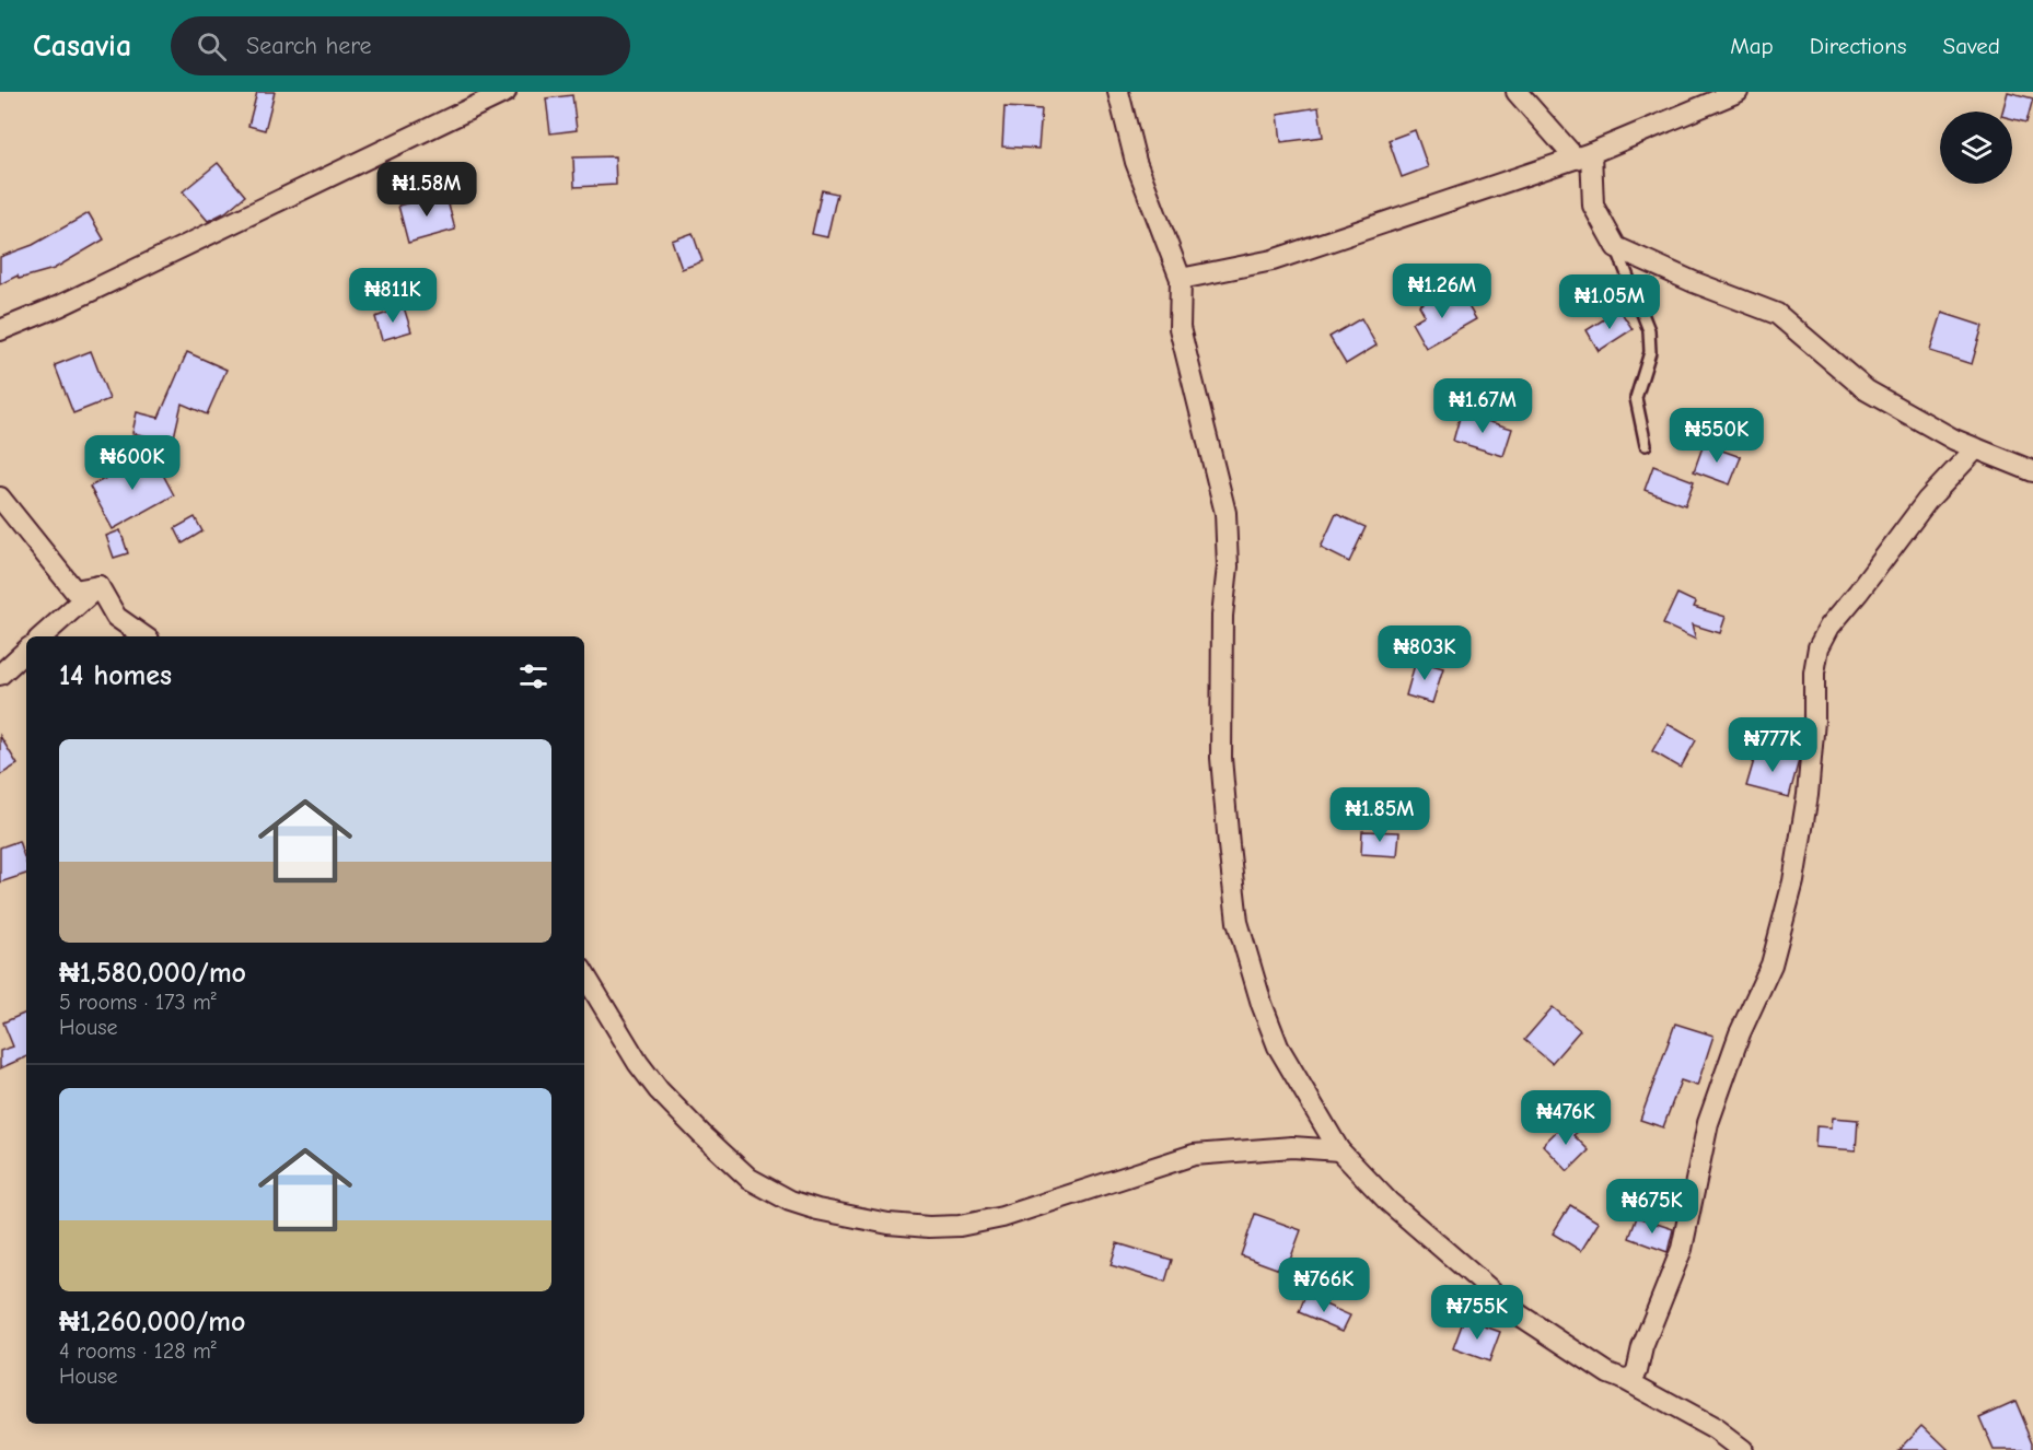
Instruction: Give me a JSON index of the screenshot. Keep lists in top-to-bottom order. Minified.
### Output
{"page":{"header":"Casavia","search":"Search here","nav":["Map","Directions","Saved"],"price":["₦1.58M","₦1.26M","₦811K","₦1.05M","₦1.67M","₦550K","₦600K","₦803K","₦777K","₦1.85M","₦476K","₦675K","₦766K","₦755K"],"heading":"14 homes","list":[{"name":"₦1,580,000/mo","note":"5 rooms · 173 m² · House"},{"name":"₦1,260,000/mo","note":"4 rooms · 128 m² · House"}]}}
